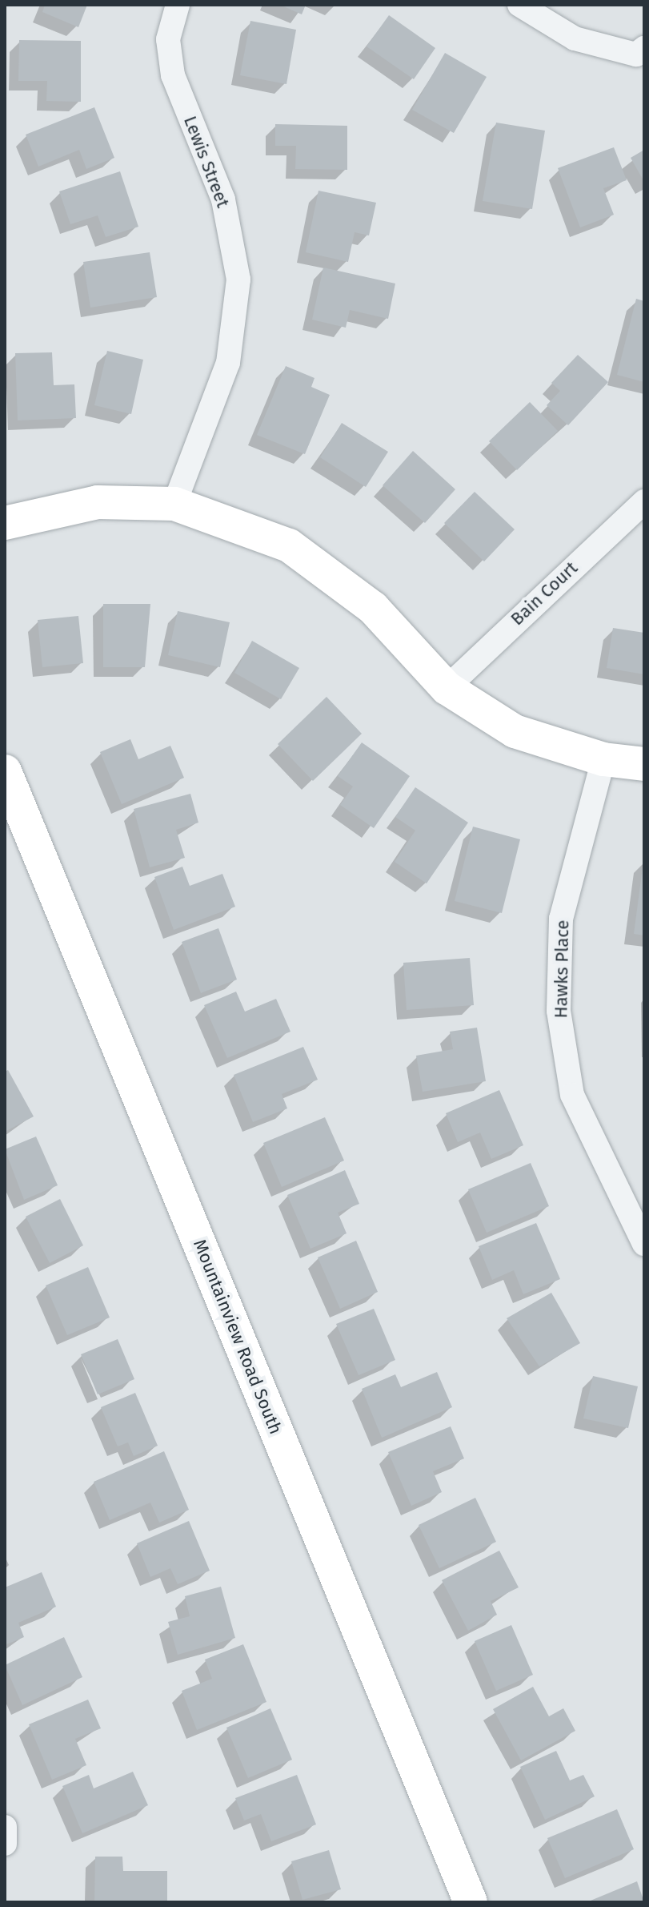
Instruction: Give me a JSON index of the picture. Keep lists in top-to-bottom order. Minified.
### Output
{"streets":{"main road":["Mountainview Road South"],"street":["Lewis Street","Bain Court","Hawks Place"]}}
